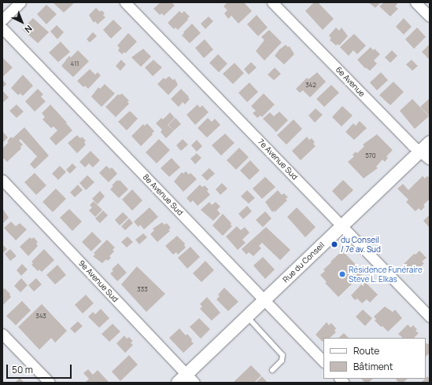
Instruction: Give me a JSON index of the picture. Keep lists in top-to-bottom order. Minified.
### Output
{"streets":{"street":["6e Avenue","7e Avenue Sud","8e Avenue Sud","Rue du Conseil","9e Avenue Sud"]},"crossings":[["6e Avenue","Rue du Conseil"],["7e Avenue Sud","Rue du Conseil"],["8e Avenue Sud","Rue du Conseil"],["Rue du Conseil","9e Avenue Sud"]],"places":["du Conseil / 7e av. Sud","Résidence Funéraire Steve L. Elkas"],"house_numbers":["411","342","570","333","343"],"legend":["Route","Bâtiment"],"scale_bar":"50 m","north":"bottom right"}
